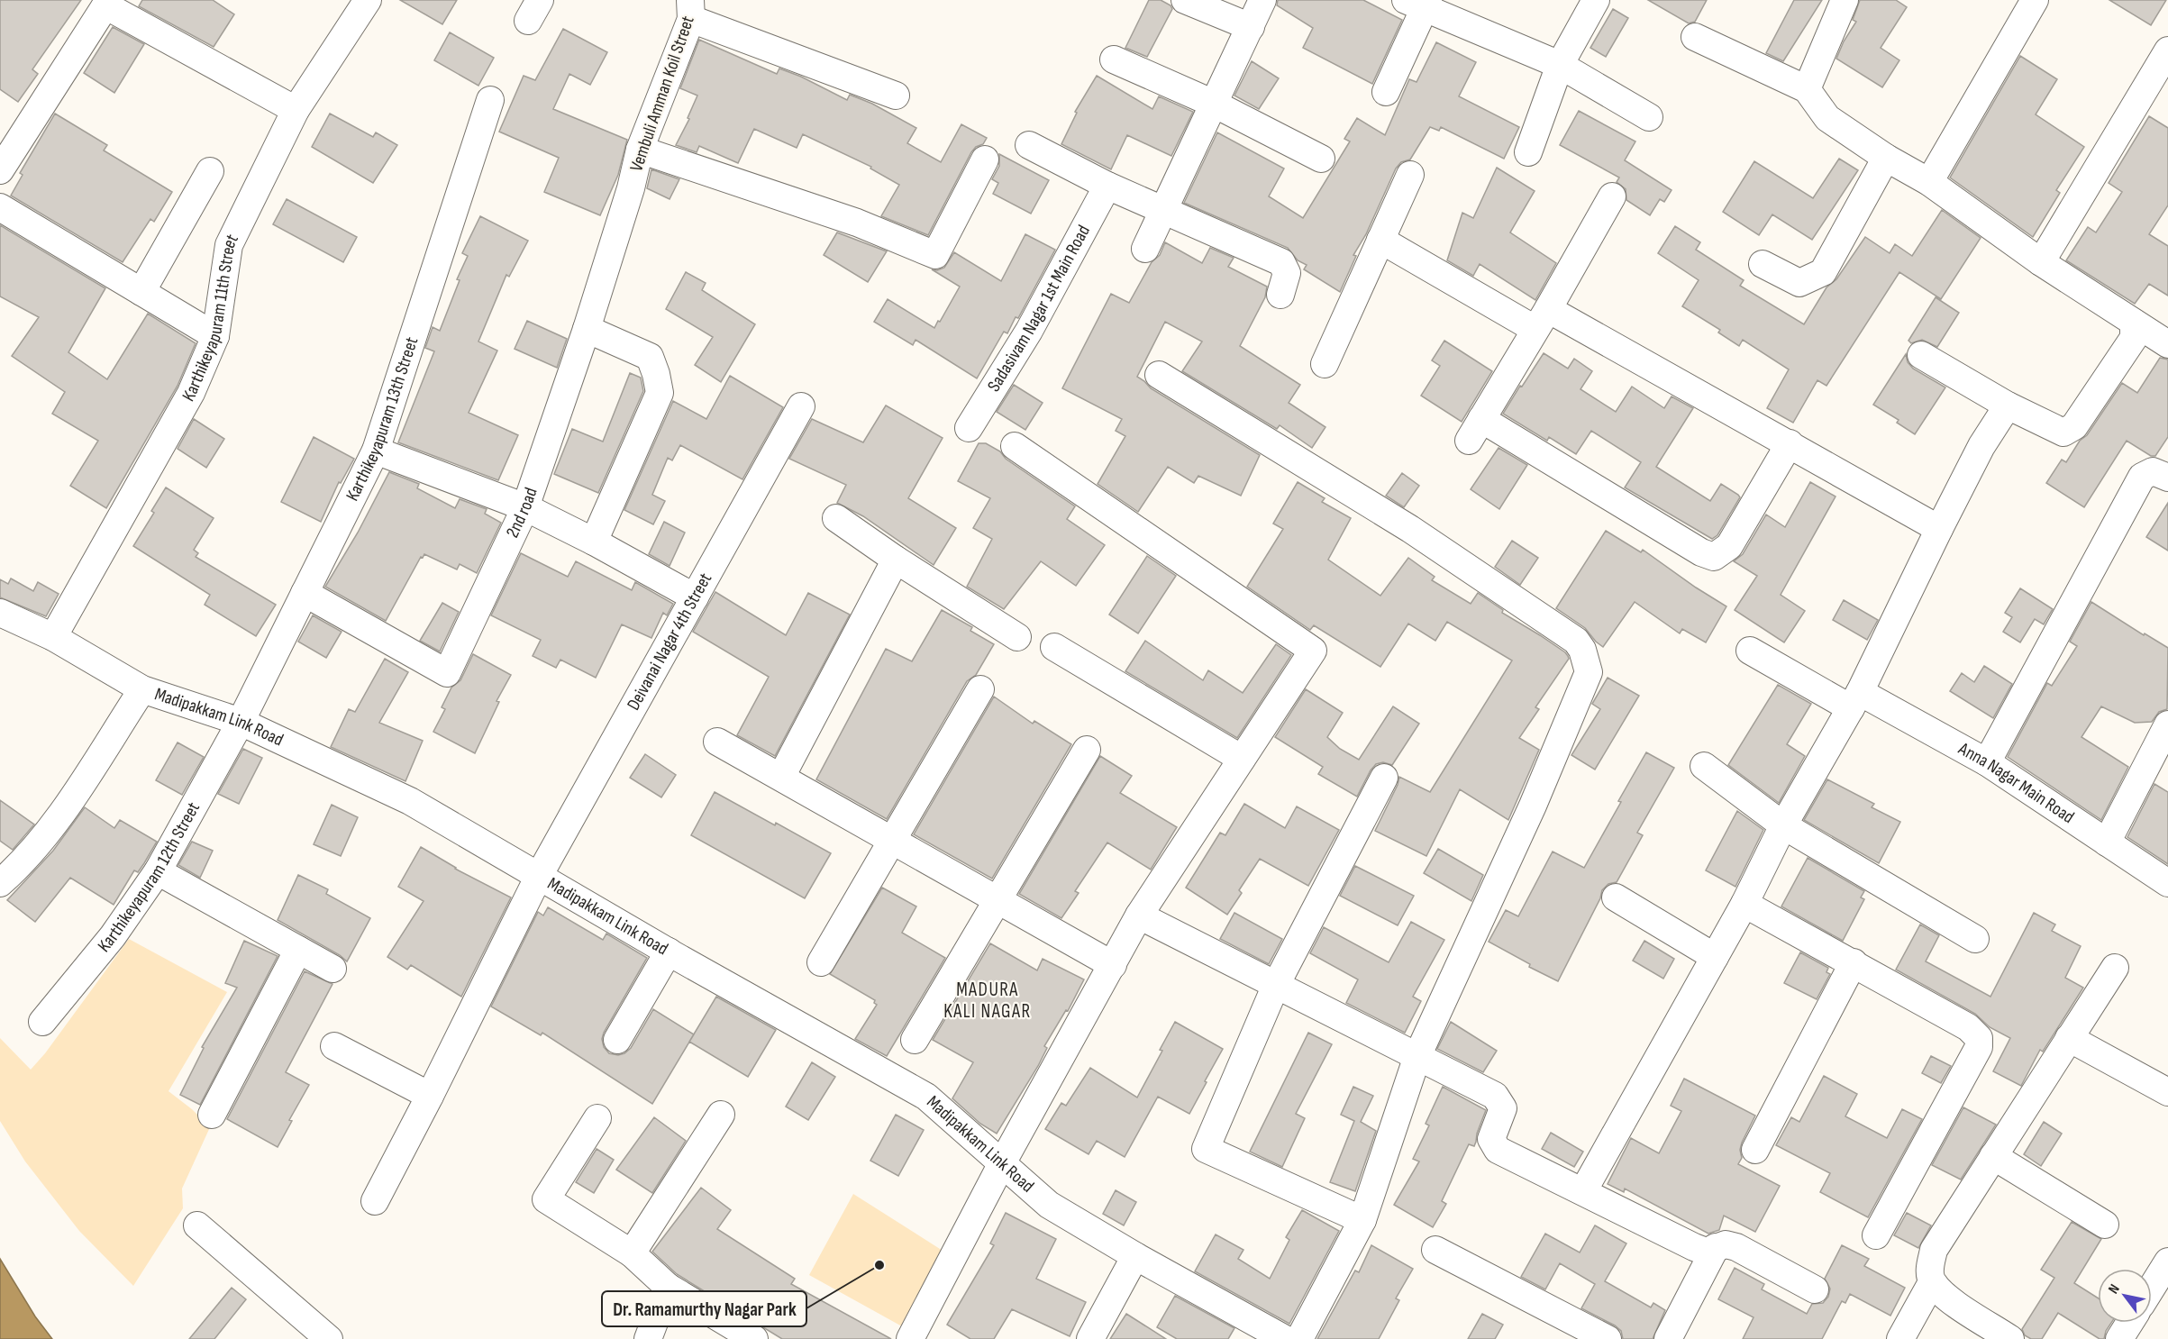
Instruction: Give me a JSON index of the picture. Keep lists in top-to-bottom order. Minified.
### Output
{"streets":{"street":["Vembuli Amman Koil Street","Sadasivam Nagar 1st Main Road","Karthikeyapuram 11th Street","Karthikeyapuram 13th Street","2nd road","Deivanai Nagar 4th Street","Madipakkam Link Road","Anna Nagar Main Road","Karthikeyapuram 12th Street"]},"crossings":[["Vembuli Amman Koil Street","2nd road"],["Karthikeyapuram 11th Street","Madipakkam Link Road"],["Karthikeyapuram 13th Street","2nd road"],["Karthikeyapuram 13th Street","Madipakkam Link Road"],["Karthikeyapuram 13th Street","Karthikeyapuram 12th Street"],["Deivanai Nagar 4th Street","Madipakkam Link Road"],["Madipakkam Link Road","Karthikeyapuram 12th Street"]],"districts":["MADURA KALI NAGAR"],"places":["Dr. Ramamurthy Nagar Park"],"north":"top left"}
